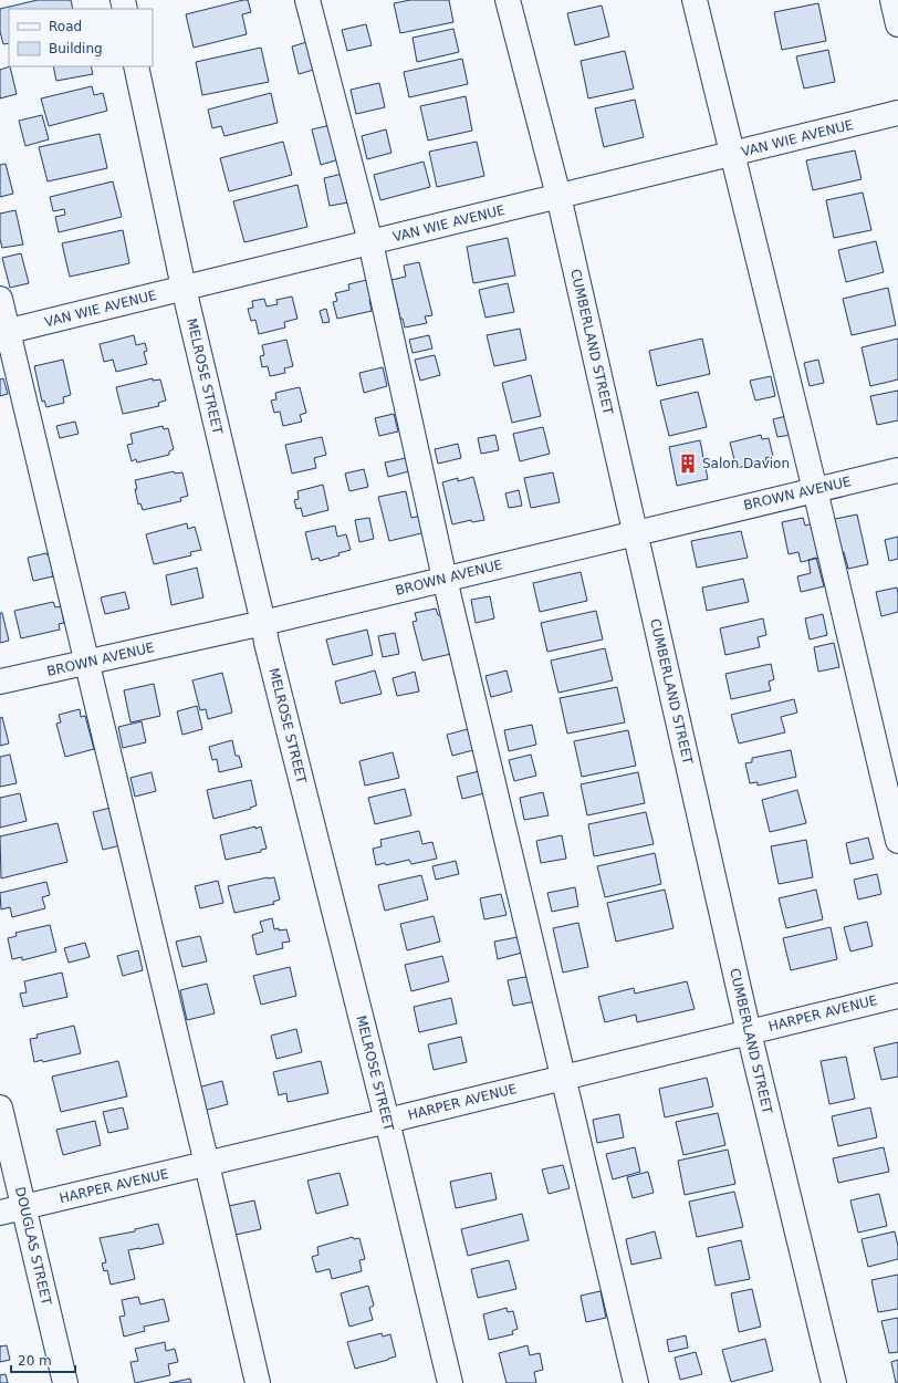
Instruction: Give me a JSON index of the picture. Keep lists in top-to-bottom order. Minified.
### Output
{"streets":{"street":["VAN WIE AVENUE","CUMBERLAND STREET","MELROSE STREET","BROWN AVENUE","HARPER AVENUE","DOUGLAS STREET"]},"crossings":[["VAN WIE AVENUE","CUMBERLAND STREET"],["VAN WIE AVENUE","MELROSE STREET"],["CUMBERLAND STREET","BROWN AVENUE"],["CUMBERLAND STREET","HARPER AVENUE"],["MELROSE STREET","BROWN AVENUE"],["MELROSE STREET","HARPER AVENUE"],["HARPER AVENUE","DOUGLAS STREET"]],"places":{"building":["Salon Davion"]},"legend":["Road","Building"],"scale_bar":"20 m"}
